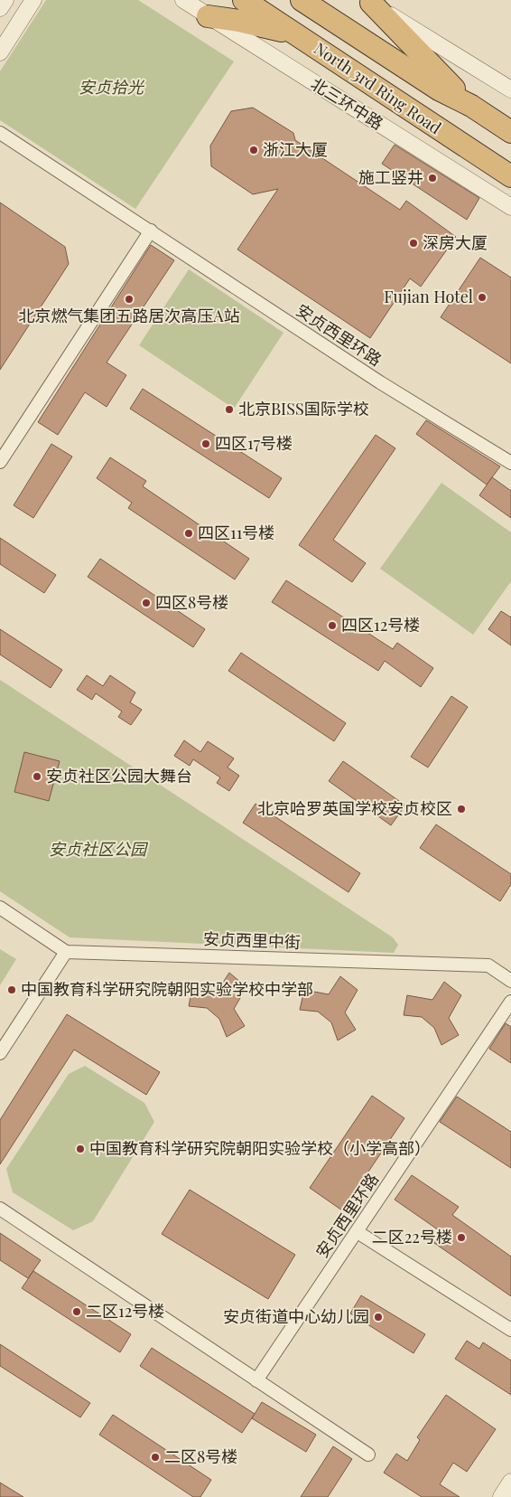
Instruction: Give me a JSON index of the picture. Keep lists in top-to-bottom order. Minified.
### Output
{"streets":{"highway":["North 3rd Ring Road"],"street":["北三环中路","安贞西里环路","安贞西里中街"]},"parks":["安贞拾光","安贞社区公园"],"places":["浙江大厦","施工竖井","深房大厦","Fujian Hotel","北京燃气集团五路居次高压A站","北京BISS国际学校","四区17号楼","四区11号楼","四区8号楼","四区12号楼","安贞社区公园大舞台","北京哈罗英国学校安贞校区","中国教育科学研究院朝阳实验学校中学部","中国教育科学研究院朝阳实验学校（小学高部）","二区22号楼","二区12号楼","安贞街道中心幼儿园","二区8号楼"]}
